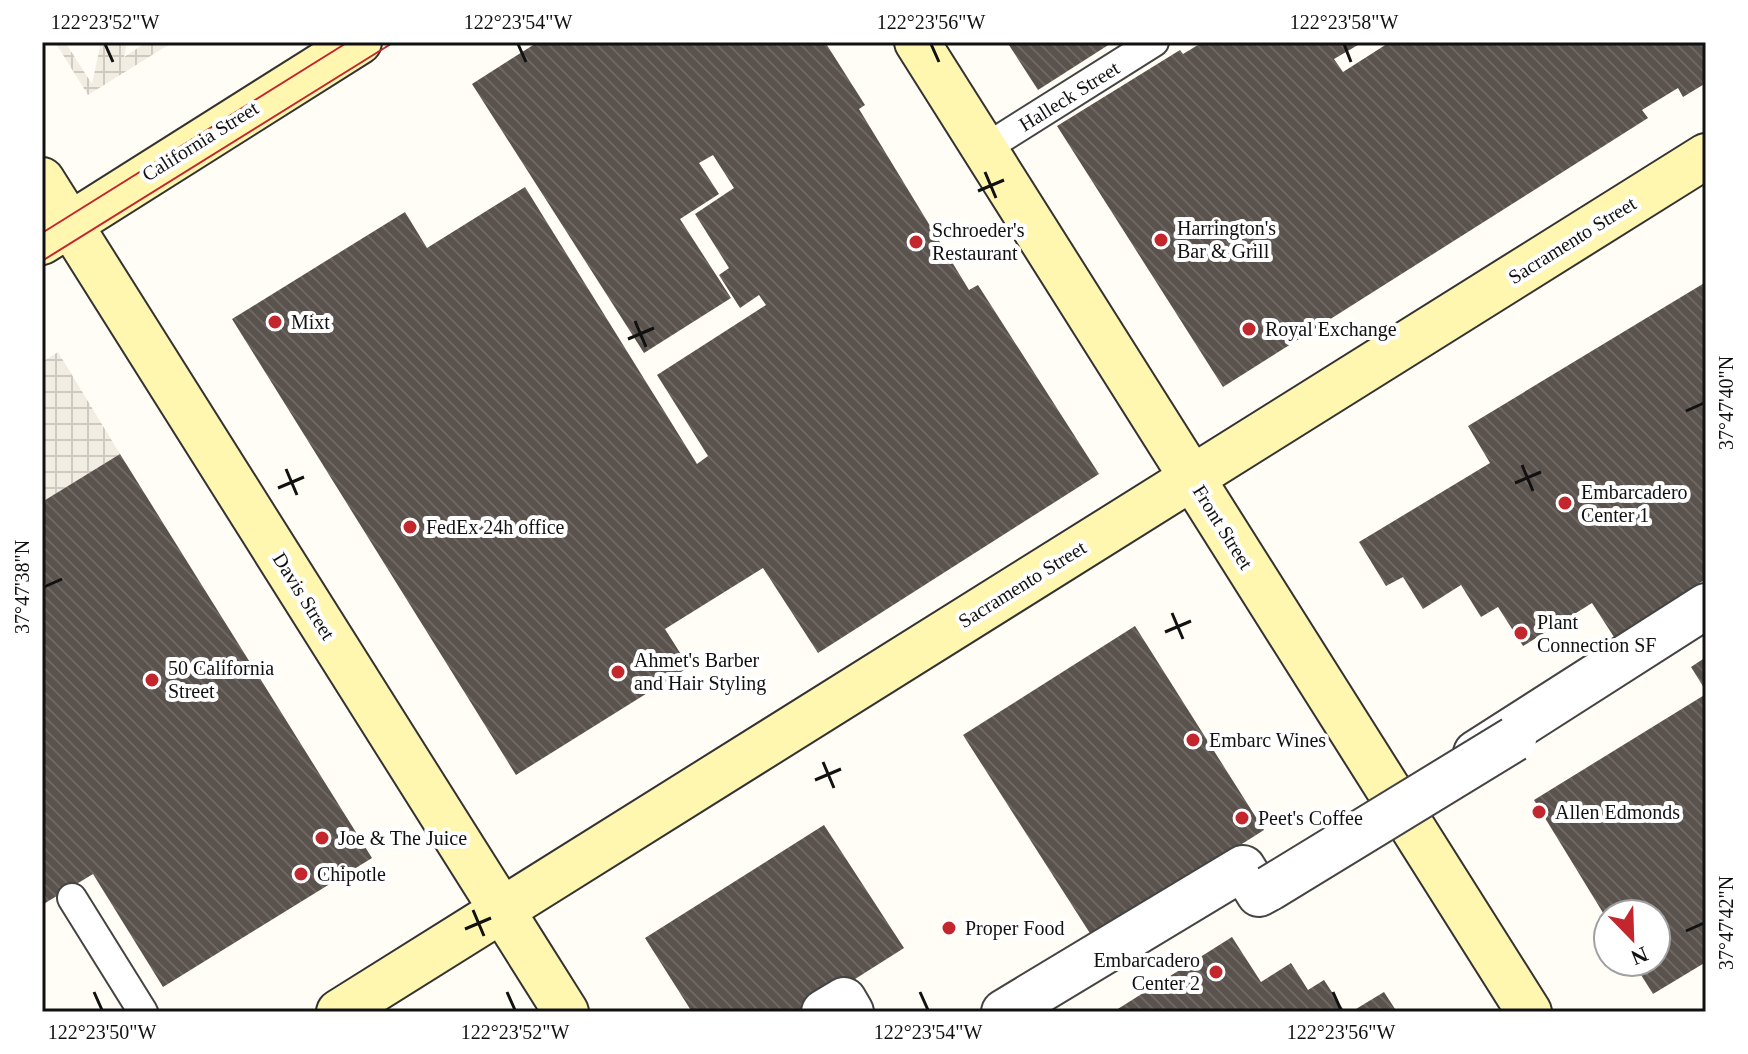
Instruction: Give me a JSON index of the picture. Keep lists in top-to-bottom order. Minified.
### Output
{"streets":{"street":["California Street","Sacramento Street","Front Street","Davis Street"],"lane":["Halleck Street"]},"crossings":[["Halleck Street","Front Street"],["California Street","Davis Street"],["Sacramento Street","Front Street"],["Sacramento Street","Davis Street"]],"places":["Harrington's Bar & Grill","Schroeder's Restaurant","Mixt","Royal Exchange","Embarcadero Center 1","FedEx 24h office","Plant Connection SF","Ahmet's Barber and Hair Styling","50 California Street","Embarc Wines","Allen Edmonds","Peet's Coffee","Joe & The Juice","Chipotle","Proper Food","Embarcadero Center 2"],"north":"bottom right","coordinates":["122°23'52\"W","122°23'54\"W","122°23'56\"W","122°23'58\"W","37°47'40\"N","37°47'38\"N","37°47'42\"N","122°23'50\"W"]}
